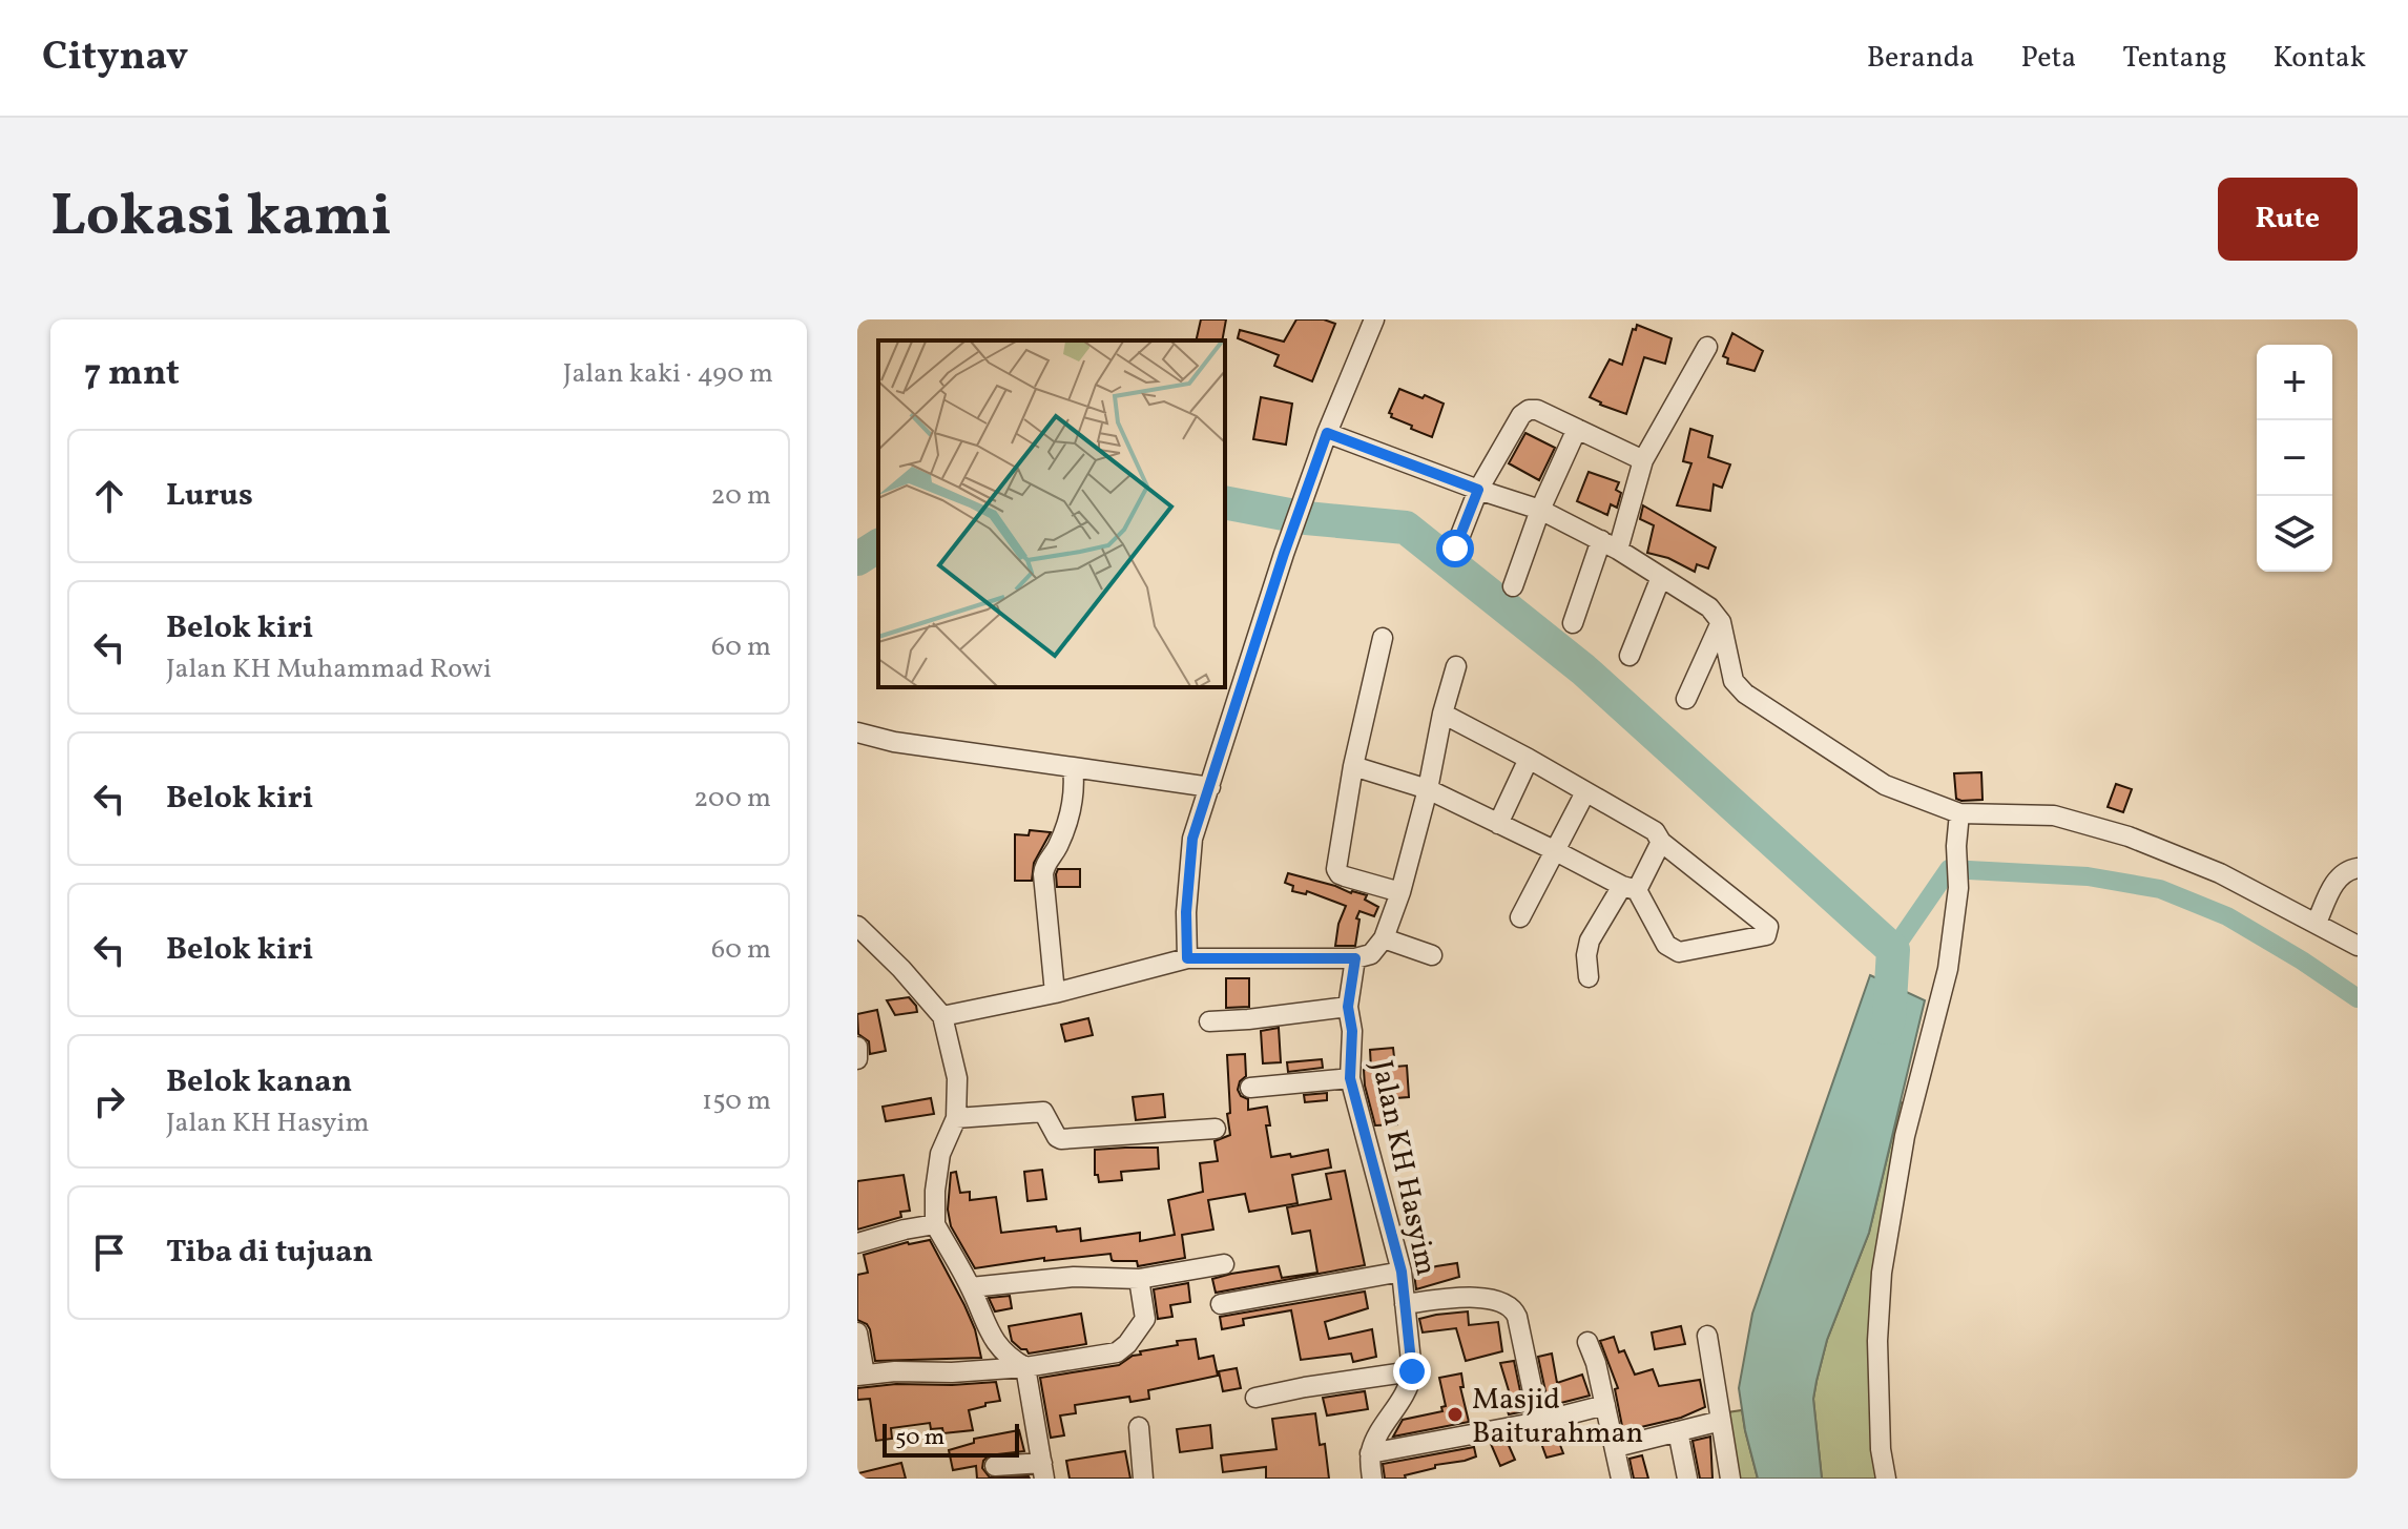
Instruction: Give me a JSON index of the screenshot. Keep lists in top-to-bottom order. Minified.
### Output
{"streets":{"street":["Jalan KH Hasyim"]},"places":["Masjid Baiturahman"],"scale_bar":"50 m","page":{"header":"Citynav","nav":["Beranda","Peta","Tentang","Kontak"],"title":"Lokasi kami","buttons":"Rute","heading":["7 mnt","Jalan kaki · 490 m"],"map_buttons":["+","−"],"list":[["Lurus","20 m"],["Belok kiri","Jalan KH Muhammad Rowi","60 m"],["Belok kiri","200 m"],["Belok kiri","60 m"],["Belok kanan","Jalan KH Hasyim","150 m"],"Tiba di tujuan"],"scale":"50 m"}}
